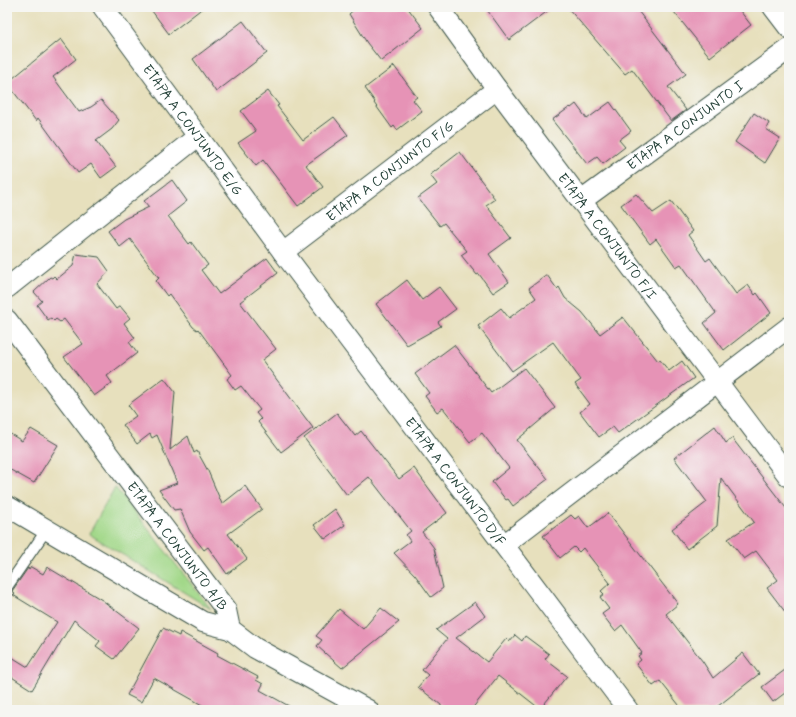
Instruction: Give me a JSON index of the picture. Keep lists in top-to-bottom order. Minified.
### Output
{"streets":{"street":["ETAPA A CONJUNTO I","ETAPA A CONJUNTO E/G","ETAPA A CONJUNTO F/G","ETAPA A CONJUNTO F/I","ETAPA A CONJUNTO D/F","ETAPA A CONJUNTO A/B"]},"crossings":[["ETAPA A CONJUNTO I","ETAPA A CONJUNTO F/I"],["ETAPA A CONJUNTO E/G","ETAPA A CONJUNTO F/G"],["ETAPA A CONJUNTO E/G","ETAPA A CONJUNTO D/F"],["ETAPA A CONJUNTO F/G","ETAPA A CONJUNTO F/I"],["ETAPA A CONJUNTO F/G","ETAPA A CONJUNTO D/F"]]}
